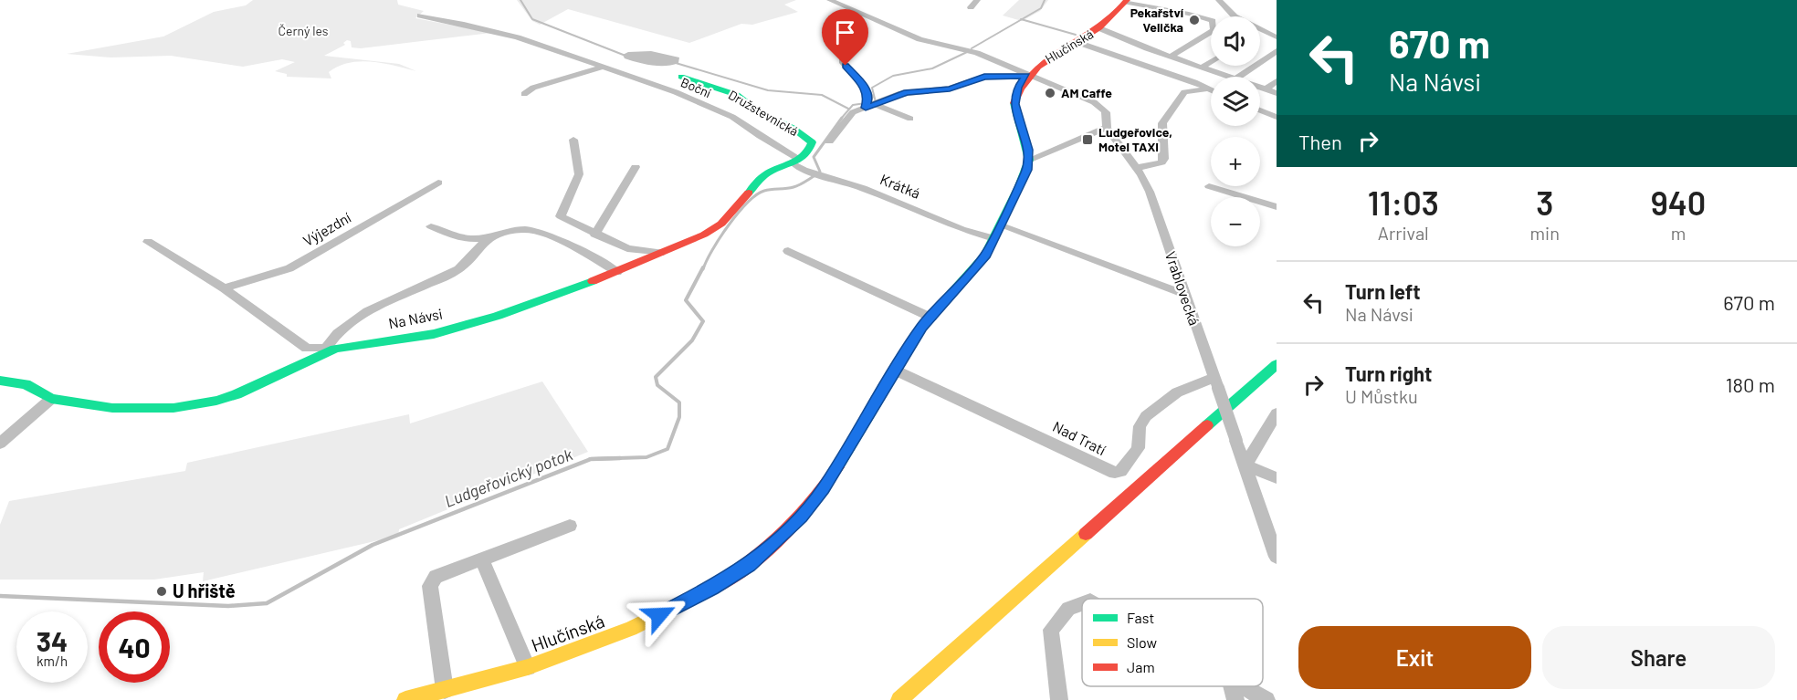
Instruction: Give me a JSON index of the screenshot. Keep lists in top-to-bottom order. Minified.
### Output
{"streets":{"street":["Hlučínská","Boční","Družstevnická","Krátká","Výjezdní","Vrablovecká","Na Návsi","Nad Tratí"]},"crossings":[["Hlučínská","Krátká"],["Hlučínská","Vrablovecká"],["Hlučínská","Nad Tratí"],["Boční","Družstevnická"],["Boční","Krátká"],["Boční","Na Návsi"],["Družstevnická","Krátká"],["Družstevnická","Na Návsi"],["Krátká","Na Návsi"],["Vrablovecká","Nad Tratí"]],"water":["Ludgeřovický potok"],"parks":["Černý les"],"places":{"other":["Pekařství Velička","AM Caffe","U hřiště"],"transit":["Ludgeřovice, Motel TAXI"]},"legend":["Fast","Slow","Jam"],"page":{"turn":["670 m","Na Návsi"],"map_buttons":["+","−"],"then":"Then","eta":["11:03","Arrival","3","min","940","m"],"list":[{"name":"Turn left","note":"Na Návsi","value":"670 m"},{"name":"Turn right","note":"U Můstku","value":"180 m"}],"speed":"34 km/h","limit":"40","buttons":["Exit","Share"]}}
